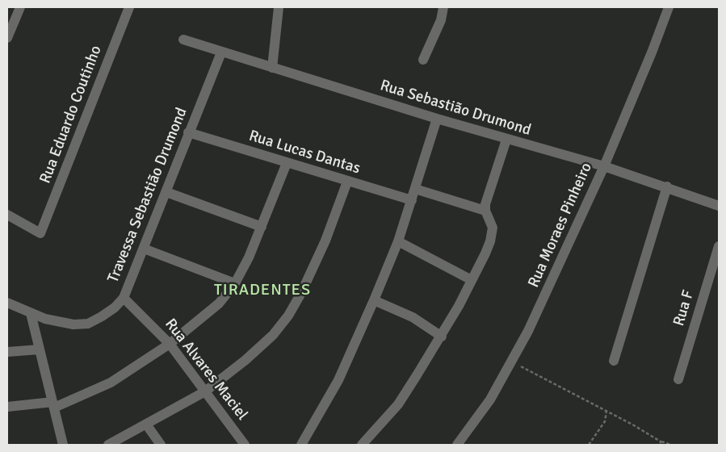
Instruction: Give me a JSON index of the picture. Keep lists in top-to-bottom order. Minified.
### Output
{"streets":{"street":["Rua Sebastião Drumond","Rua Eduardo Coutinho","Rua Lucas Dantas","Travessa Sebastião Drumond","Rua Moraes Pinheiro","Rua F","Rua Alvares Maciel"]},"crossings":[["Rua Sebastião Drumond","Travessa Sebastião Drumond"],["Rua Sebastião Drumond","Rua Moraes Pinheiro"],["Rua Lucas Dantas","Travessa Sebastião Drumond"],["Travessa Sebastião Drumond","Rua Alvares Maciel"]],"districts":["TIRADENTES"]}
